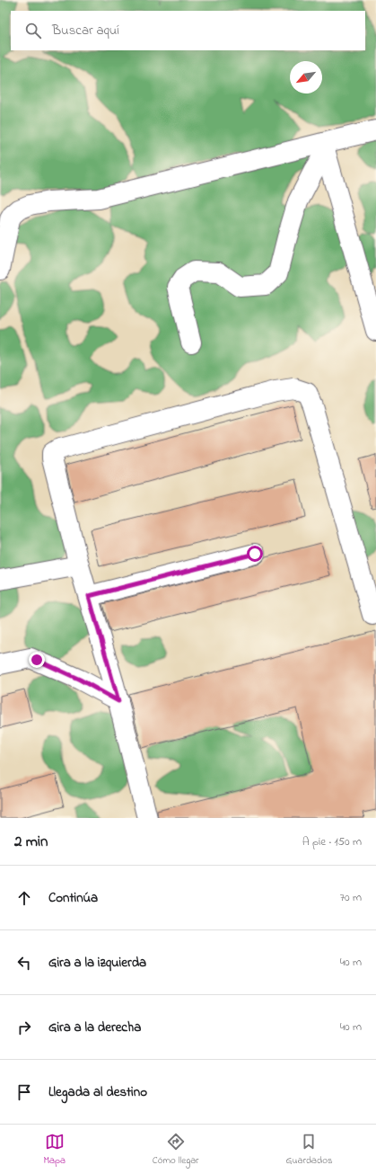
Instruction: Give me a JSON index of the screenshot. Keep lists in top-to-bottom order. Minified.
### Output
{"north":"bottom left","page":{"search":"Buscar aquí","heading":["2 min","A pie · 150 m"],"list":[["Continúa","70 m"],["Gira a la izquierda","40 m"],["Gira a la derecha","40 m"],"Llegada al destino"],"nav":["Mapa","Cómo llegar","Guardados"]}}
